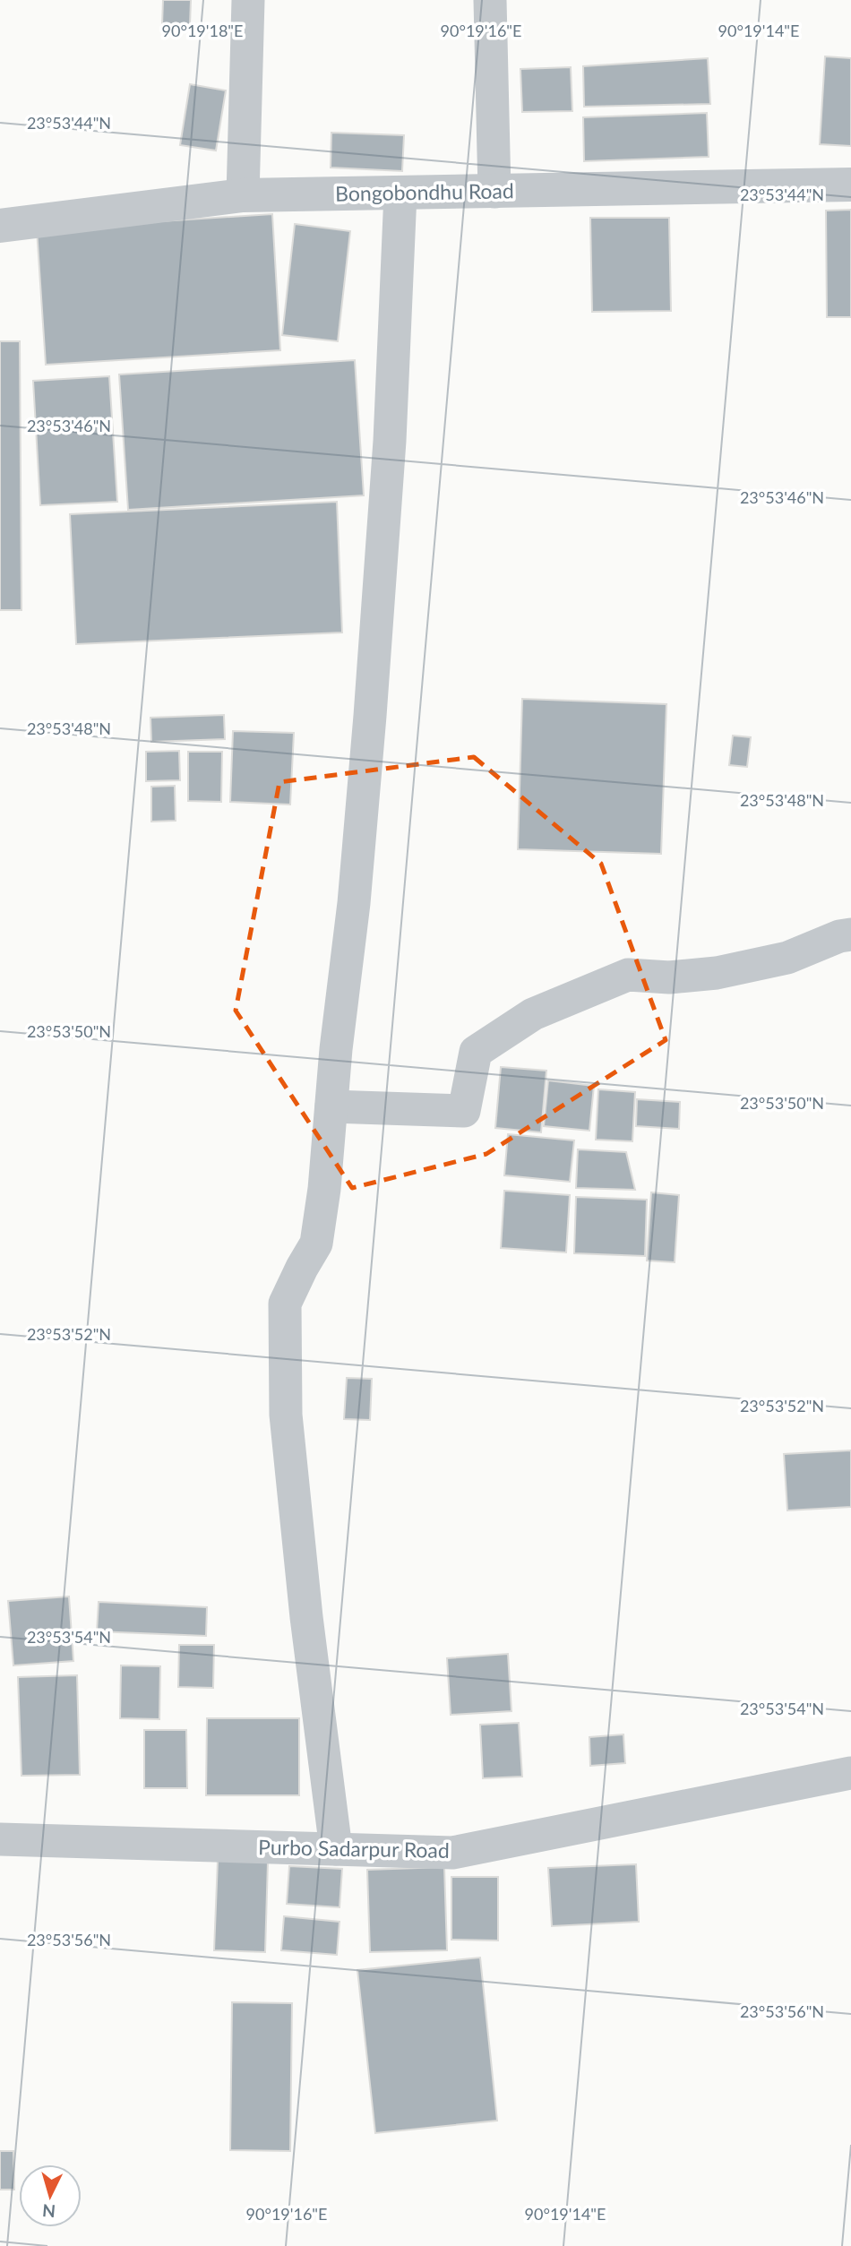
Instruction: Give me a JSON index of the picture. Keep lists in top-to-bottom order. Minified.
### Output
{"streets":{"street":["Bongobondhu Road","Purbo Sadarpur Road"]},"north":"bottom","coordinates":["90°19'18\"E","90°19'16\"E","90°19'14\"E","23°53'44\"N","23°53'46\"N","23°53'48\"N","23°53'50\"N","23°53'52\"N","23°53'54\"N","23°53'56\"N"]}
